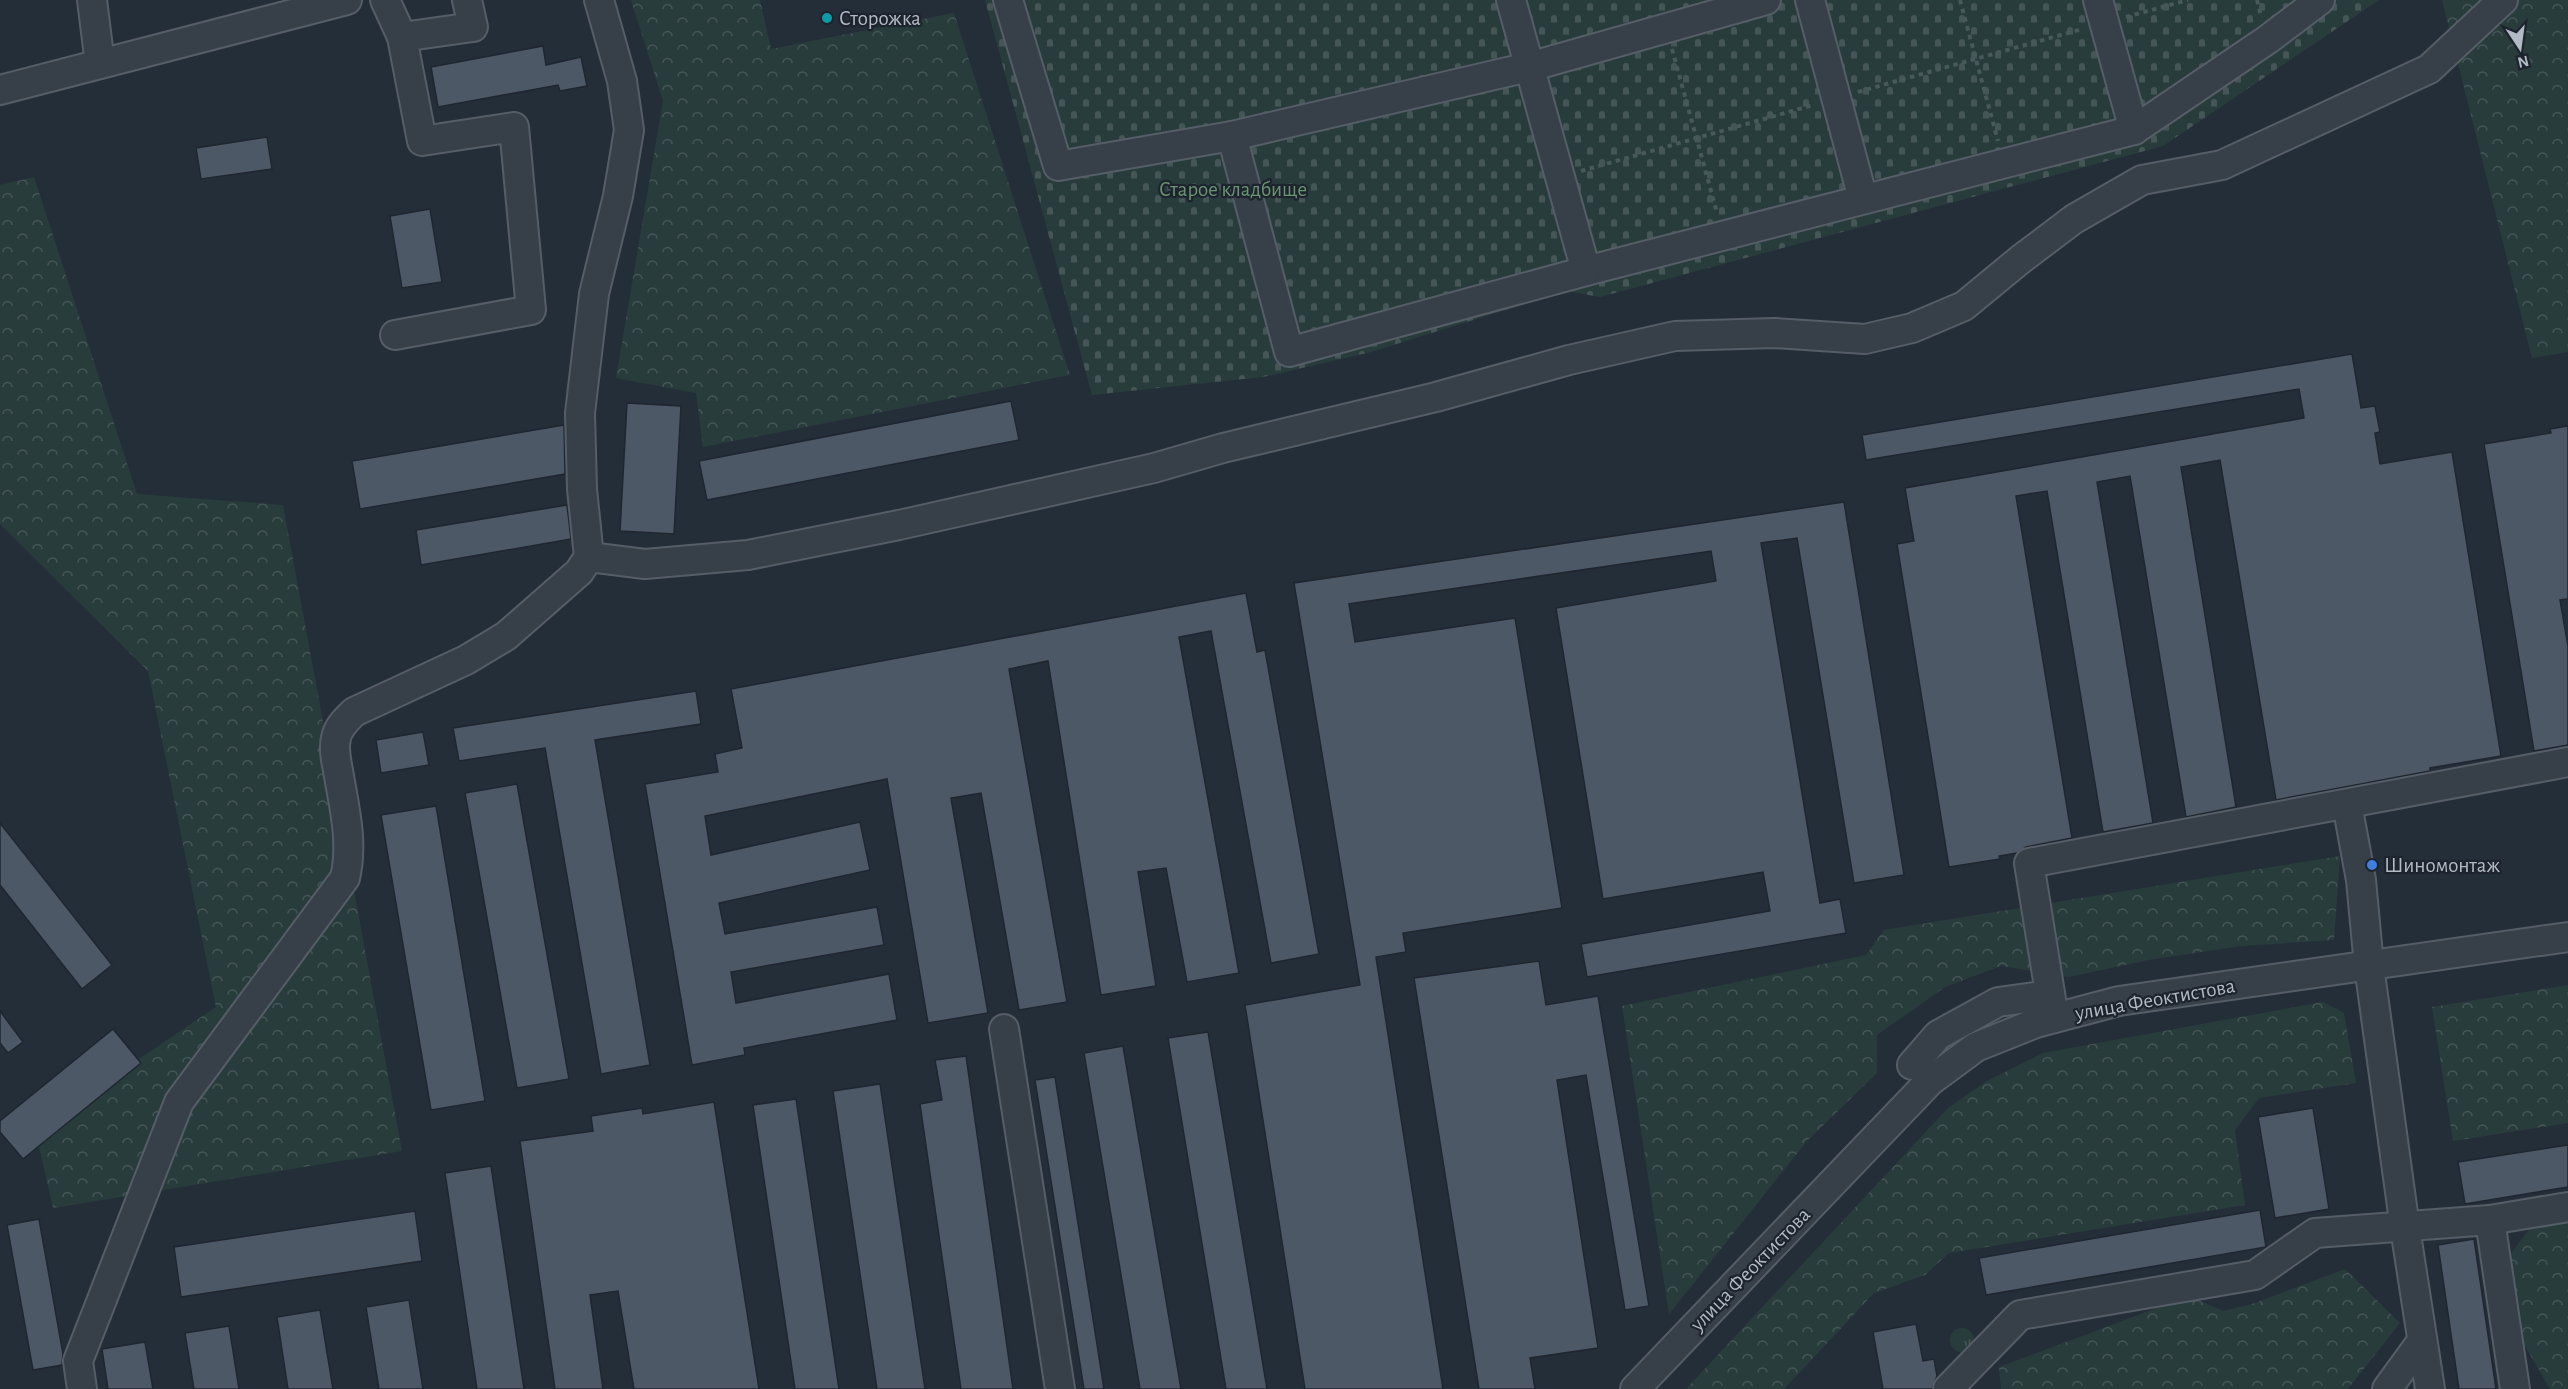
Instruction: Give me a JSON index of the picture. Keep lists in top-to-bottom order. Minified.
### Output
{"streets":{"street":["улица Феоктистова"]},"parks":["Старое кладбище"],"places":["Сторожка","Шиномонтаж"],"north":"bottom"}
